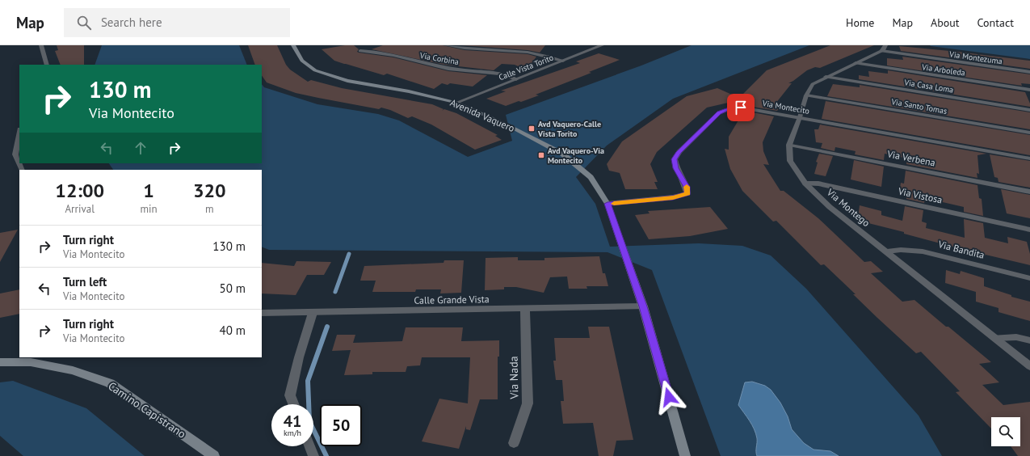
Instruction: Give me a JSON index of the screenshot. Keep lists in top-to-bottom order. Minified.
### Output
{"streets":{"main road":["Avenida Vaquero","Camino Capistrano"],"street":["Via Montezuma","Via Corbina","Calle Vista Torito","Via Arboleda","Via Casa Loma","Via Santo Tomas","Via Montecito","Via Verbena","Via Vistosa","Via Montego","Via Bandita","Calle Grande Vista","Via Nada"]},"crossings":[["Via Montezuma","Via Montego"],["Via Corbina","Calle Vista Torito"],["Calle Vista Torito","Avenida Vaquero"],["Via Arboleda","Via Montego"],["Via Casa Loma","Via Montego"],["Via Santo Tomas","Via Montego"],["Via Montecito","Avenida Vaquero"],["Via Montecito","Via Montego"],["Avenida Vaquero","Calle Grande Vista"],["Via Verbena","Via Montego"],["Via Vistosa","Via Montego"],["Via Montego","Via Bandita"],["Calle Grande Vista","Via Nada"]],"places":{"transit":["Avd Vaquero-Calle Vista Torito","Avd Vaquero-Via Montecito"]},"page":{"header":"Map","search":"Search here","nav":["Home","Map","About","Contact"],"turn":["130 m","Via Montecito"],"eta":["12:00","Arrival","1","min","320","m"],"list":[{"name":"Turn right","note":"Via Montecito","value":"130 m"},{"name":"Turn left","note":"Via Montecito","value":"50 m"},{"name":"Turn right","note":"Via Montecito","value":"40 m"}],"speed":"41 km/h","limit":"50"}}
